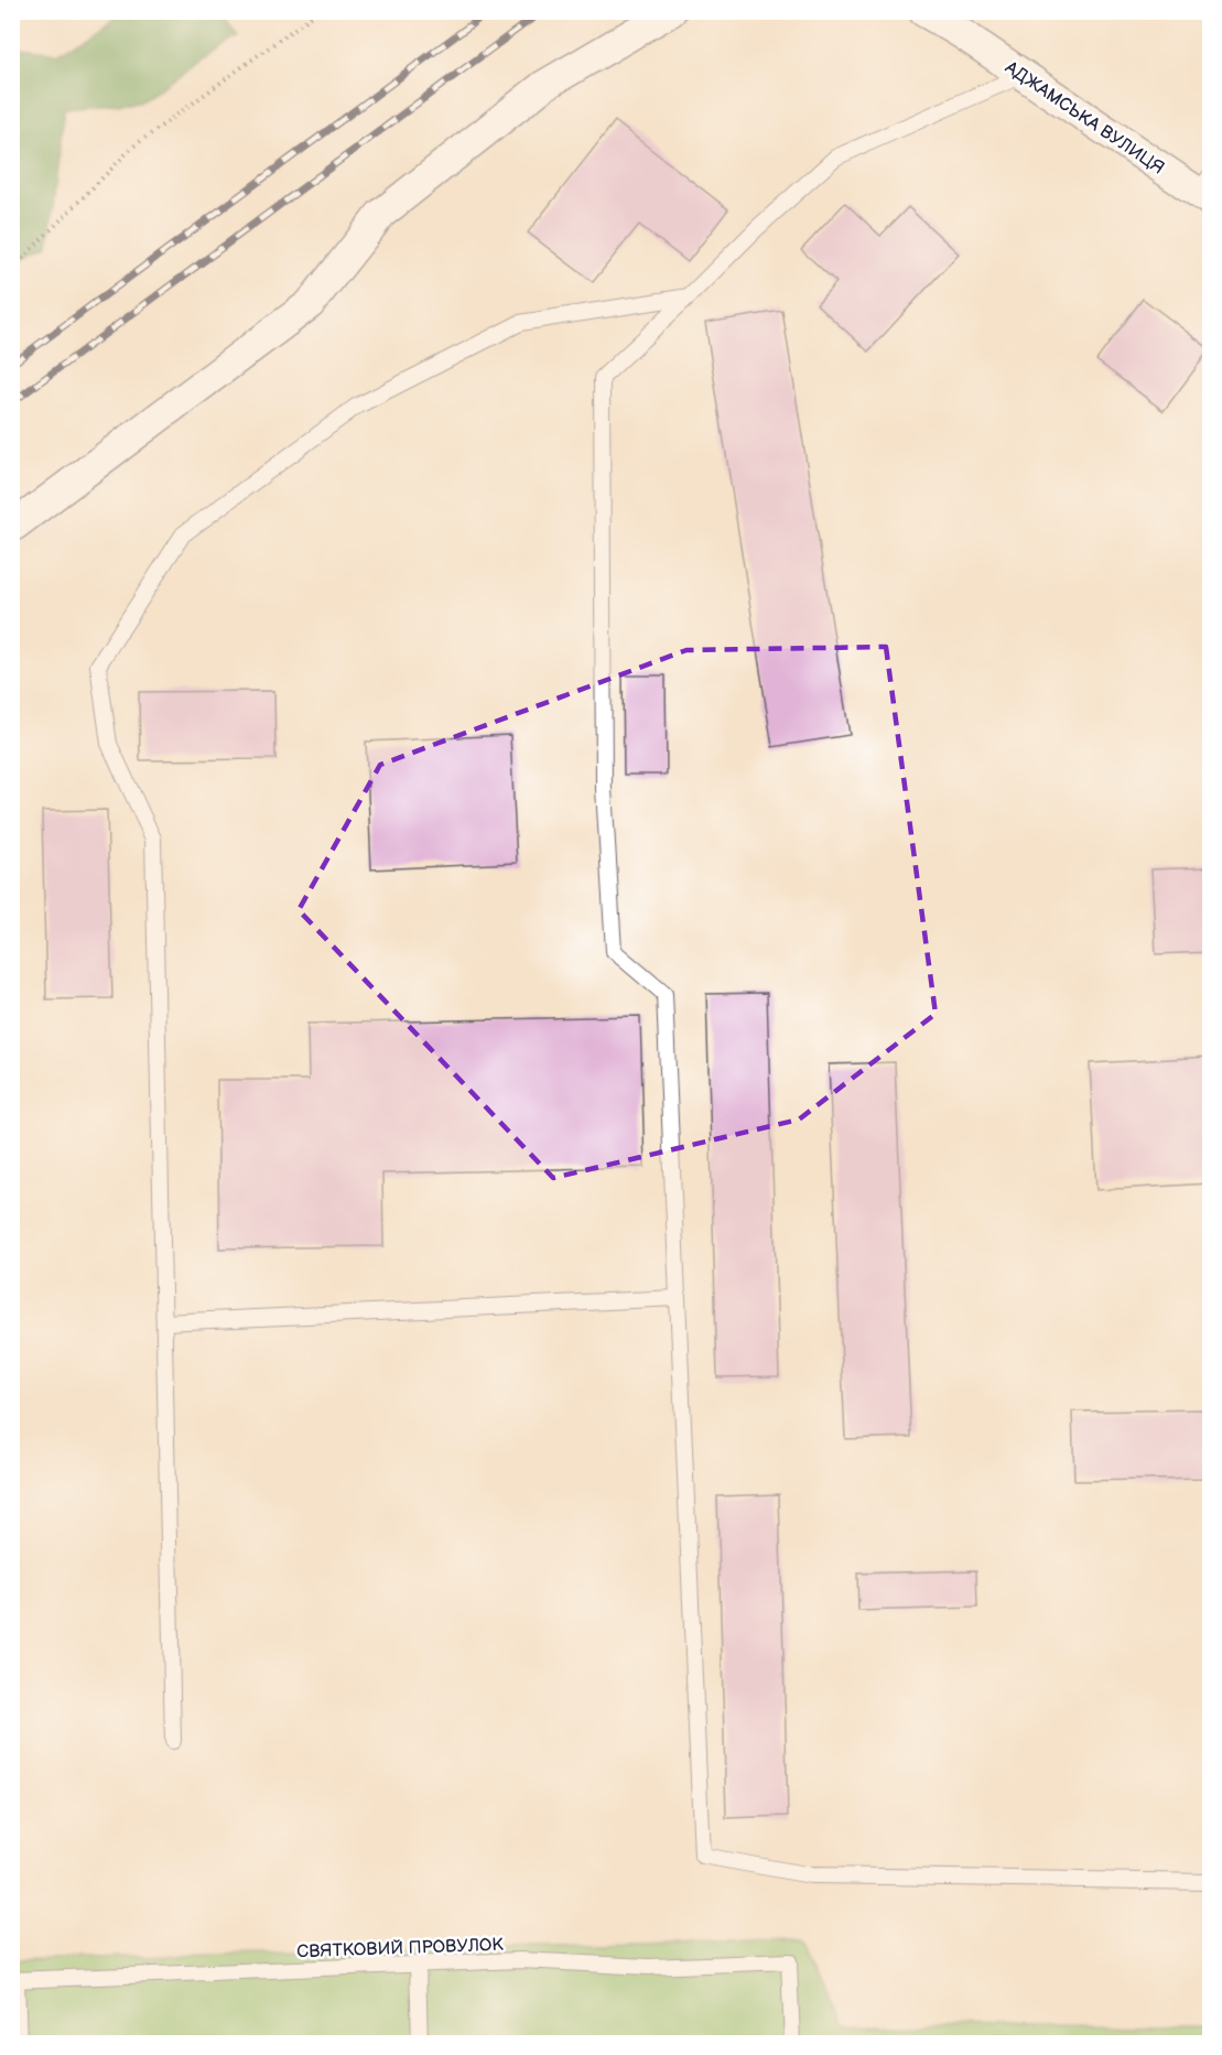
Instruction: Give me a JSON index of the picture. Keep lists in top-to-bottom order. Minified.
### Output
{"streets":{"street":["АДЖАМСЬКА ВУЛИЦЯ"],"lane":["СВЯТКОВИЙ ПРОВУЛОК"]}}
